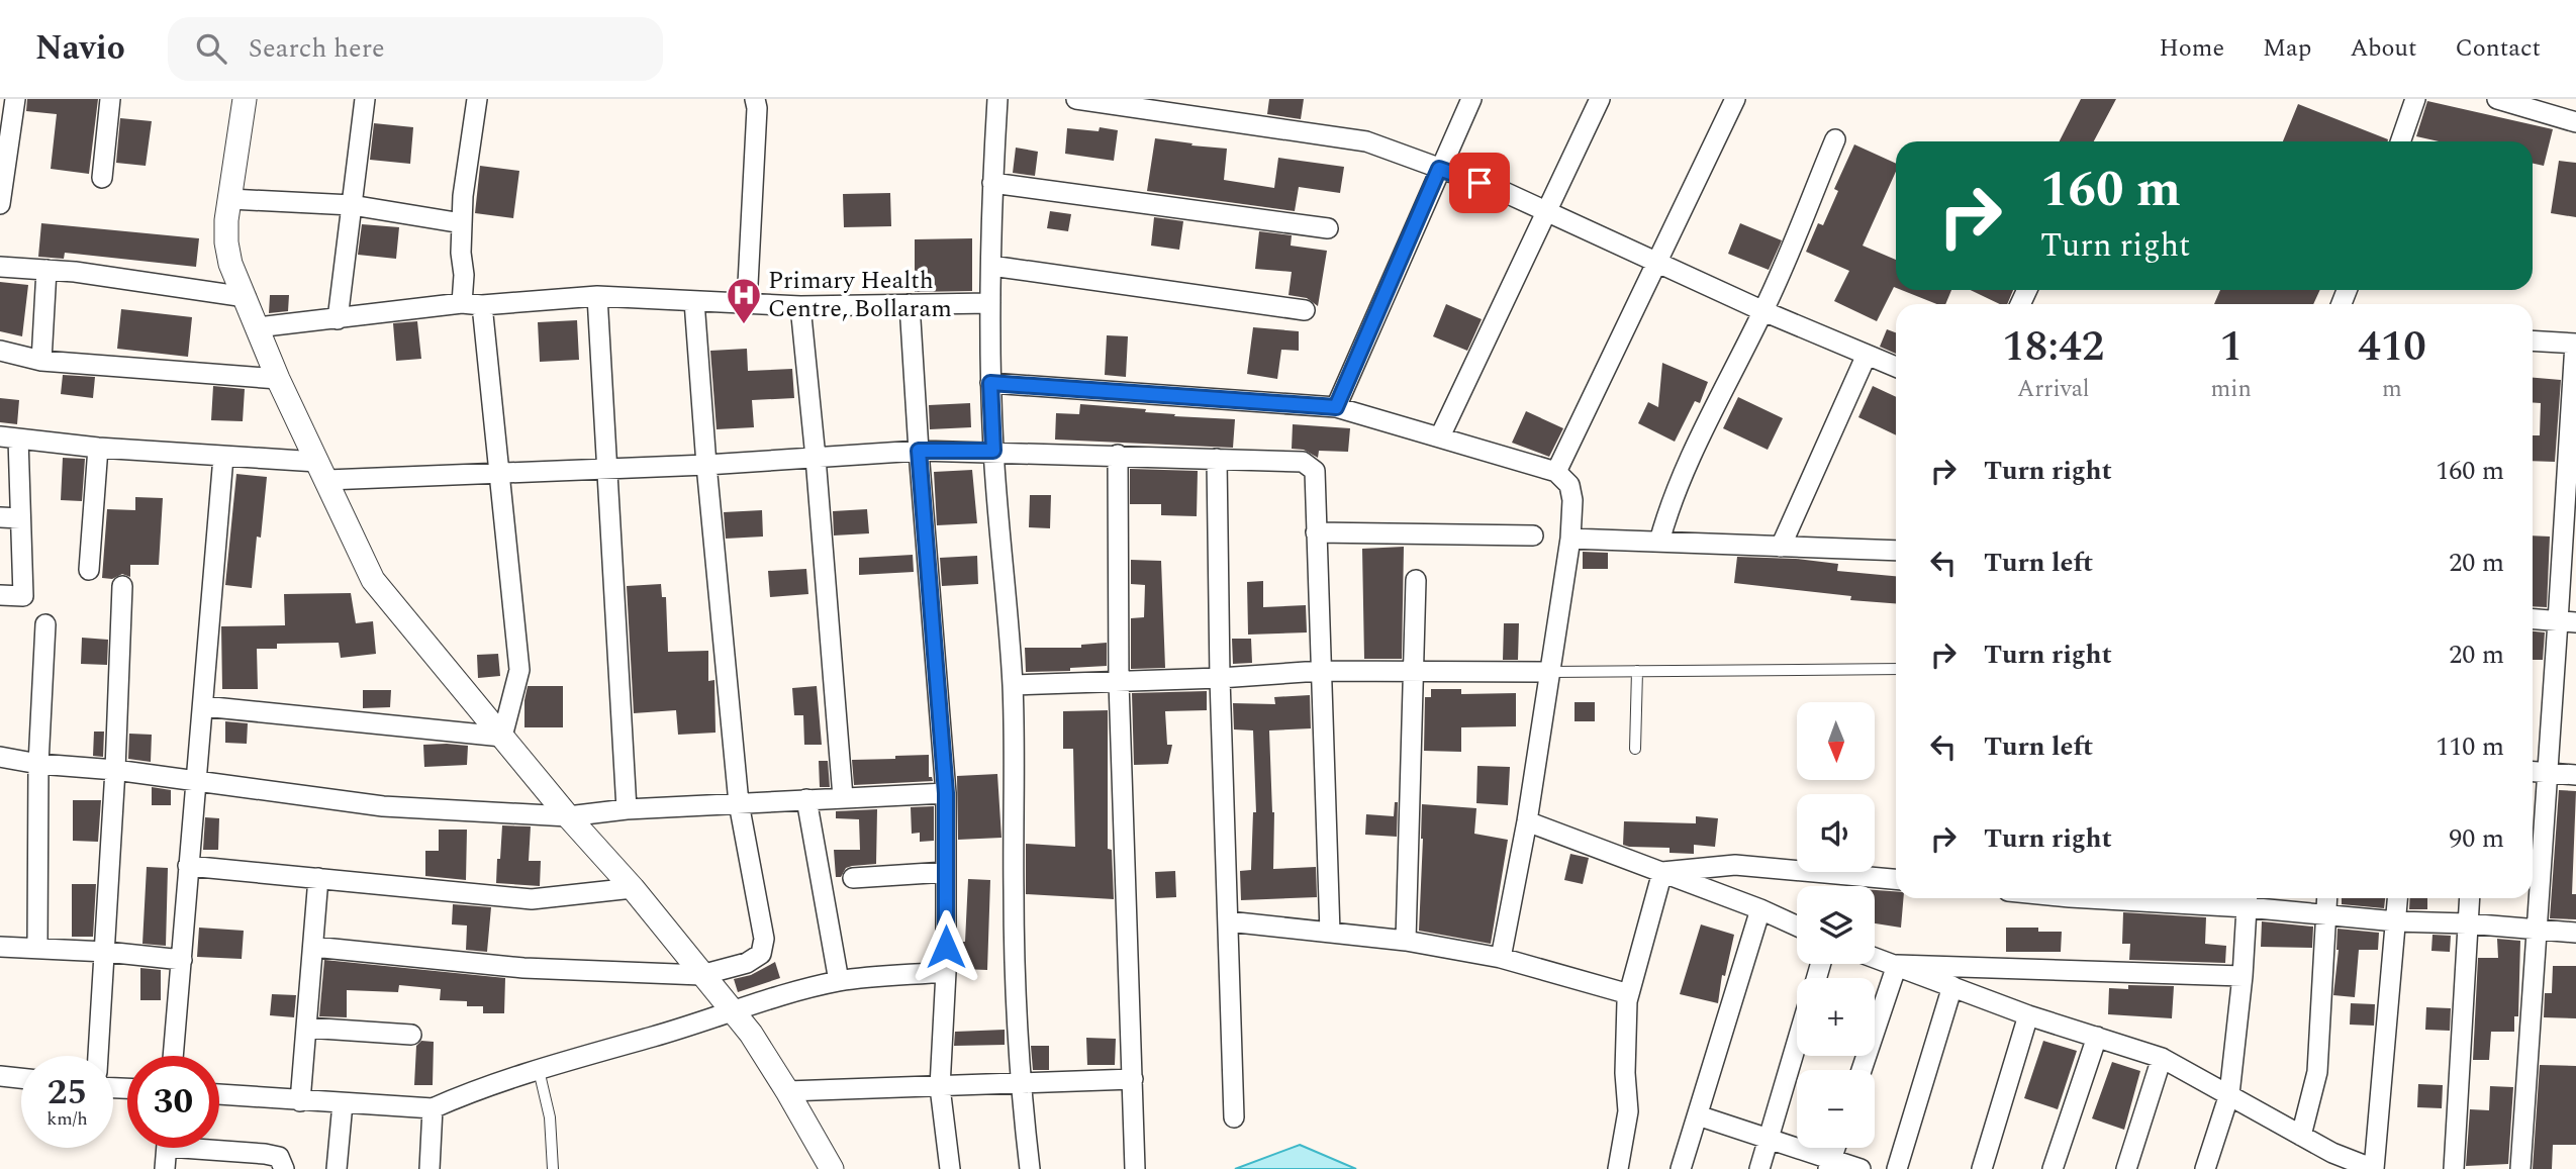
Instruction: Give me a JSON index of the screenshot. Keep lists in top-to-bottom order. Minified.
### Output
{"places":{"hospital":["Primary Health Centre, Bollaram"]},"north":"bottom","page":{"header":"Navio","search":"Search here","nav":["Home","Map","About","Contact"],"turn":["160 m","Turn right"],"eta":["18:42","Arrival","1","min","410","m"],"list":[{"name":"Turn right","value":"160 m"},{"name":"Turn left","value":"20 m"},{"name":"Turn right","value":"20 m"},{"name":"Turn left","value":"110 m"},{"name":"Turn right","value":"90 m"}],"map_buttons":["+","−"],"speed":"25 km/h","limit":"30"}}
